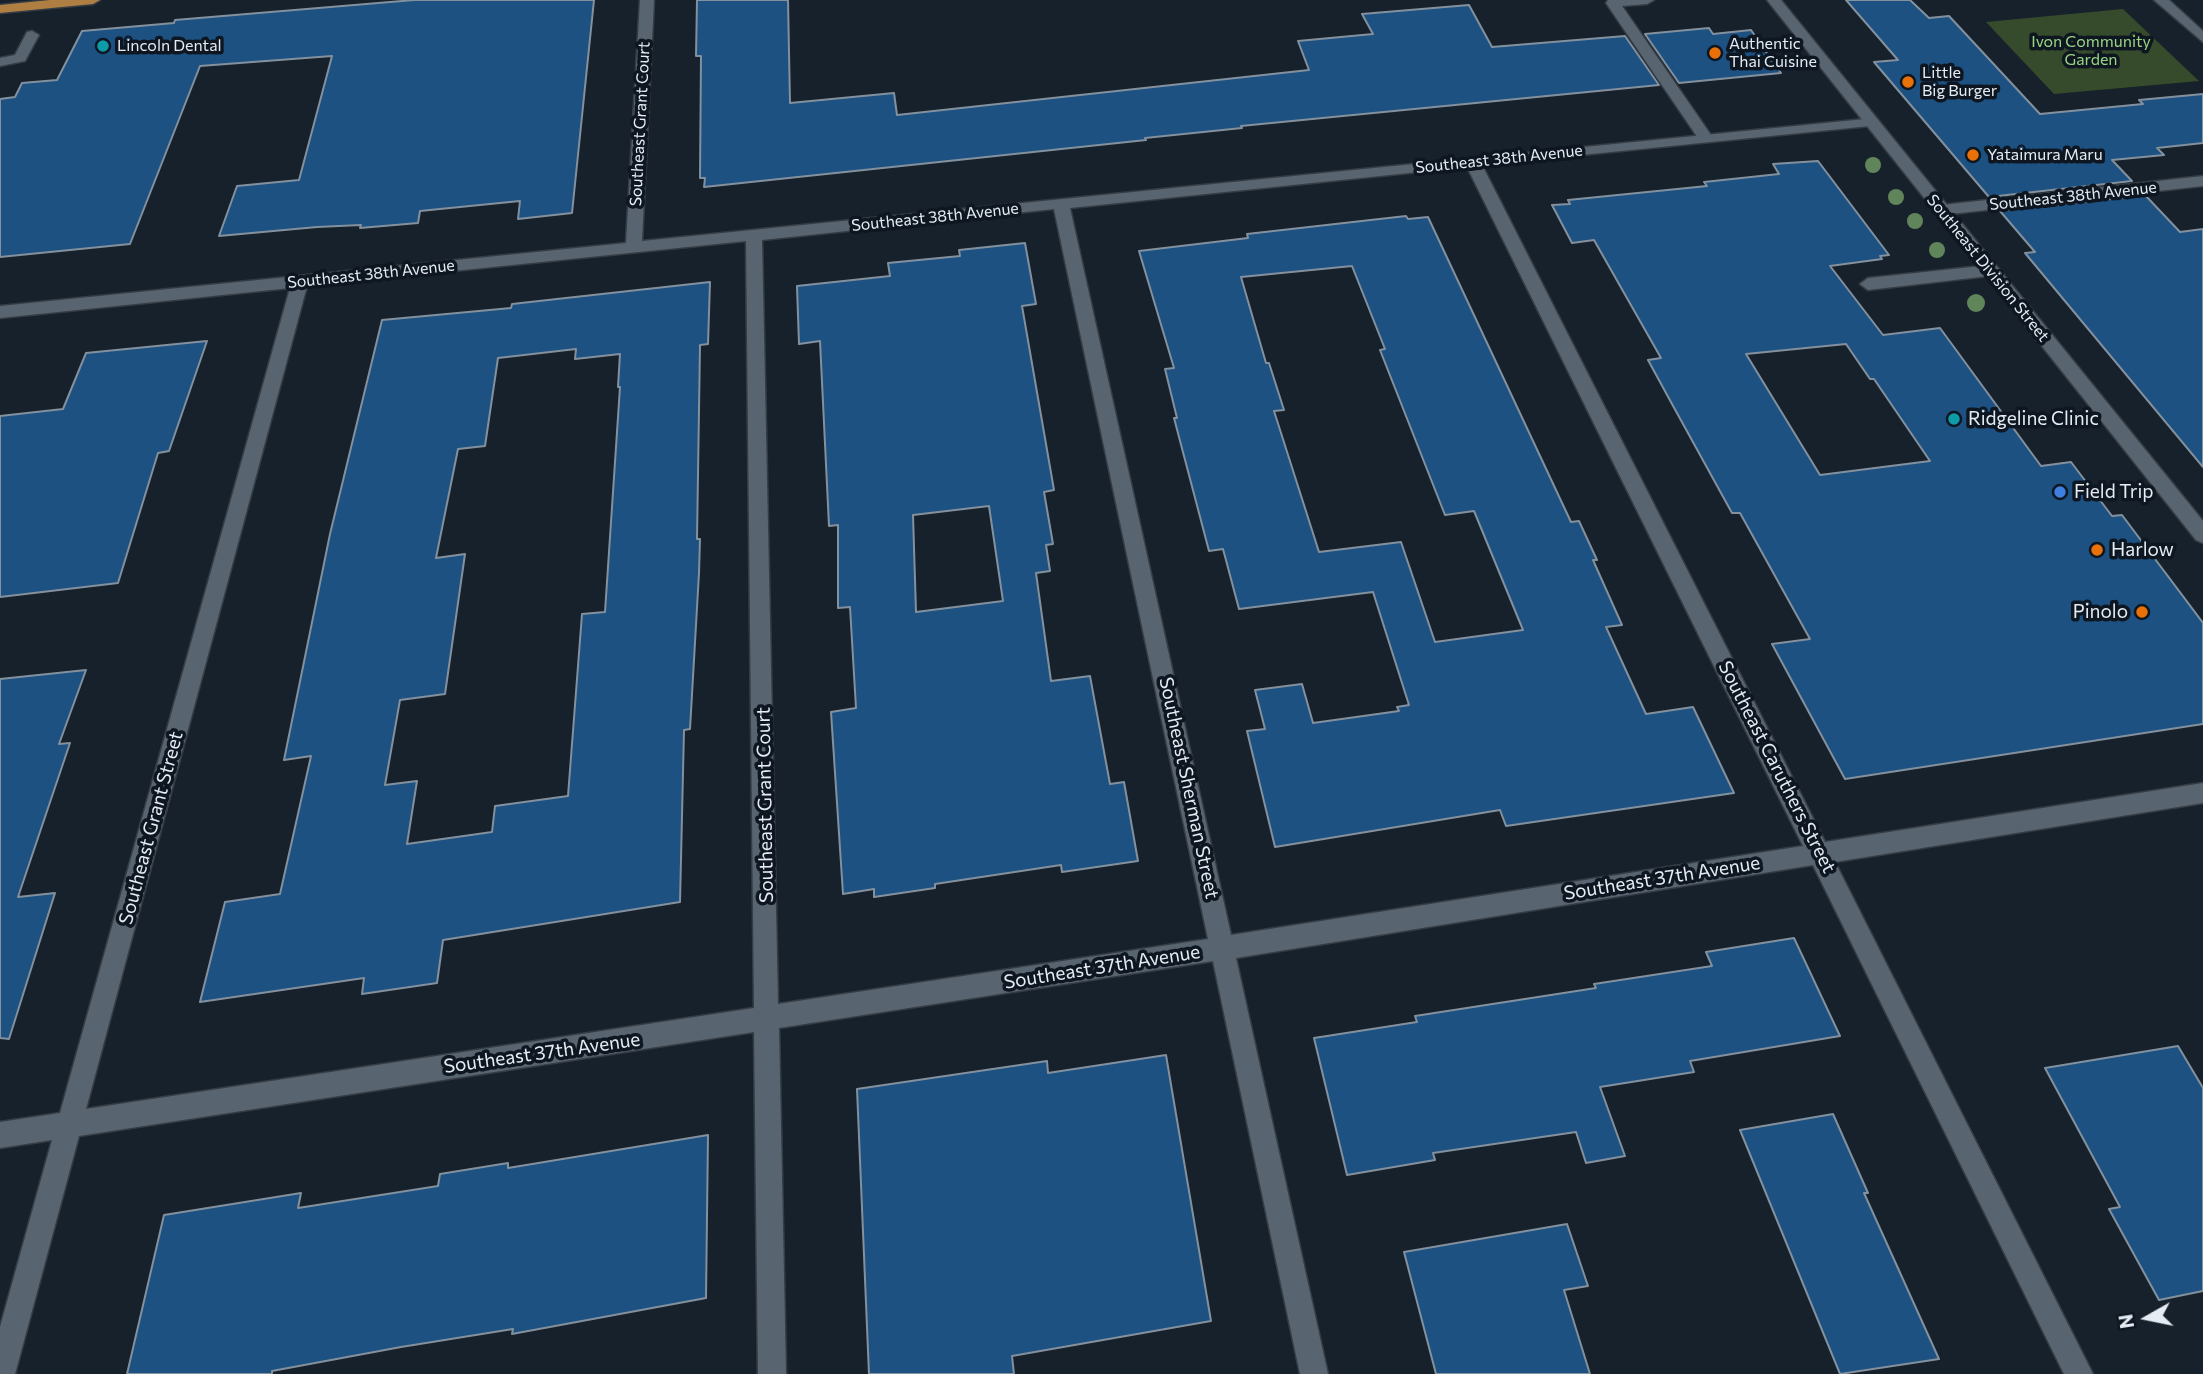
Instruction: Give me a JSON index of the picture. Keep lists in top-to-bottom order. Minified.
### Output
{"streets":{"street":["Southeast Grant Court","Southeast 38th Avenue","Southeast Division Street","Southeast Caruthers Street","Southeast Sherman Street","Southeast Grant Street","Southeast 37th Avenue"]},"crossings":[["Southeast Grant Court","Southeast 38th Avenue"],["Southeast Grant Court","Southeast 37th Avenue"],["Southeast 38th Avenue","Southeast Division Street"],["Southeast 38th Avenue","Southeast Caruthers Street"],["Southeast 38th Avenue","Southeast Sherman Street"],["Southeast 38th Avenue","Southeast Grant Street"],["Southeast Caruthers Street","Southeast 37th Avenue"],["Southeast Sherman Street","Southeast 37th Avenue"],["Southeast Grant Street","Southeast 37th Avenue"]],"parks":["Ivon Community Garden"],"places":["Lincoln Dental","Authentic Thai Cuisine","Little Big Burger","Yataimura Maru","Ridgeline Clinic","Field Trip","Harlow","Pinolo"],"north":"left"}
